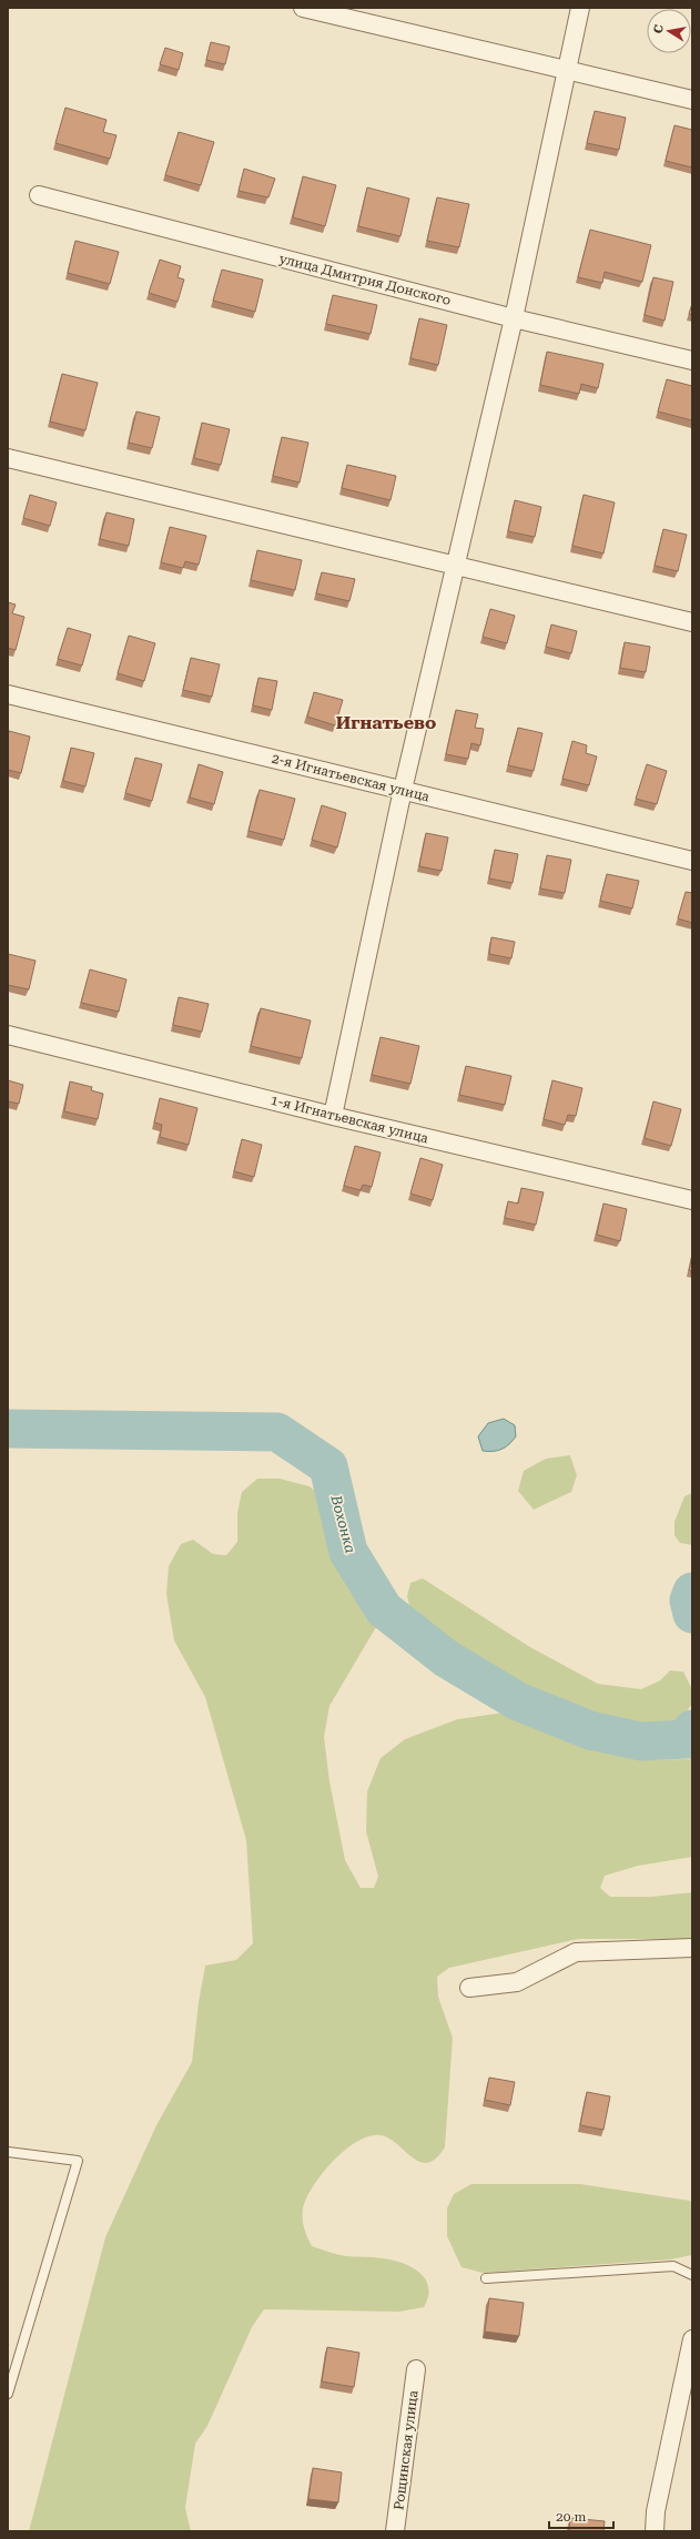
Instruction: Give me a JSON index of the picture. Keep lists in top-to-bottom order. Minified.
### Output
{"streets":{"street":["улица Дмитрия Донского","2-я Игнатьевская улица","1-я Игнатьевская улица","Рощинская улица"]},"districts":["Игнатьево"],"water":["Вохонка"],"scale_bar":"20 m","north":"left"}
